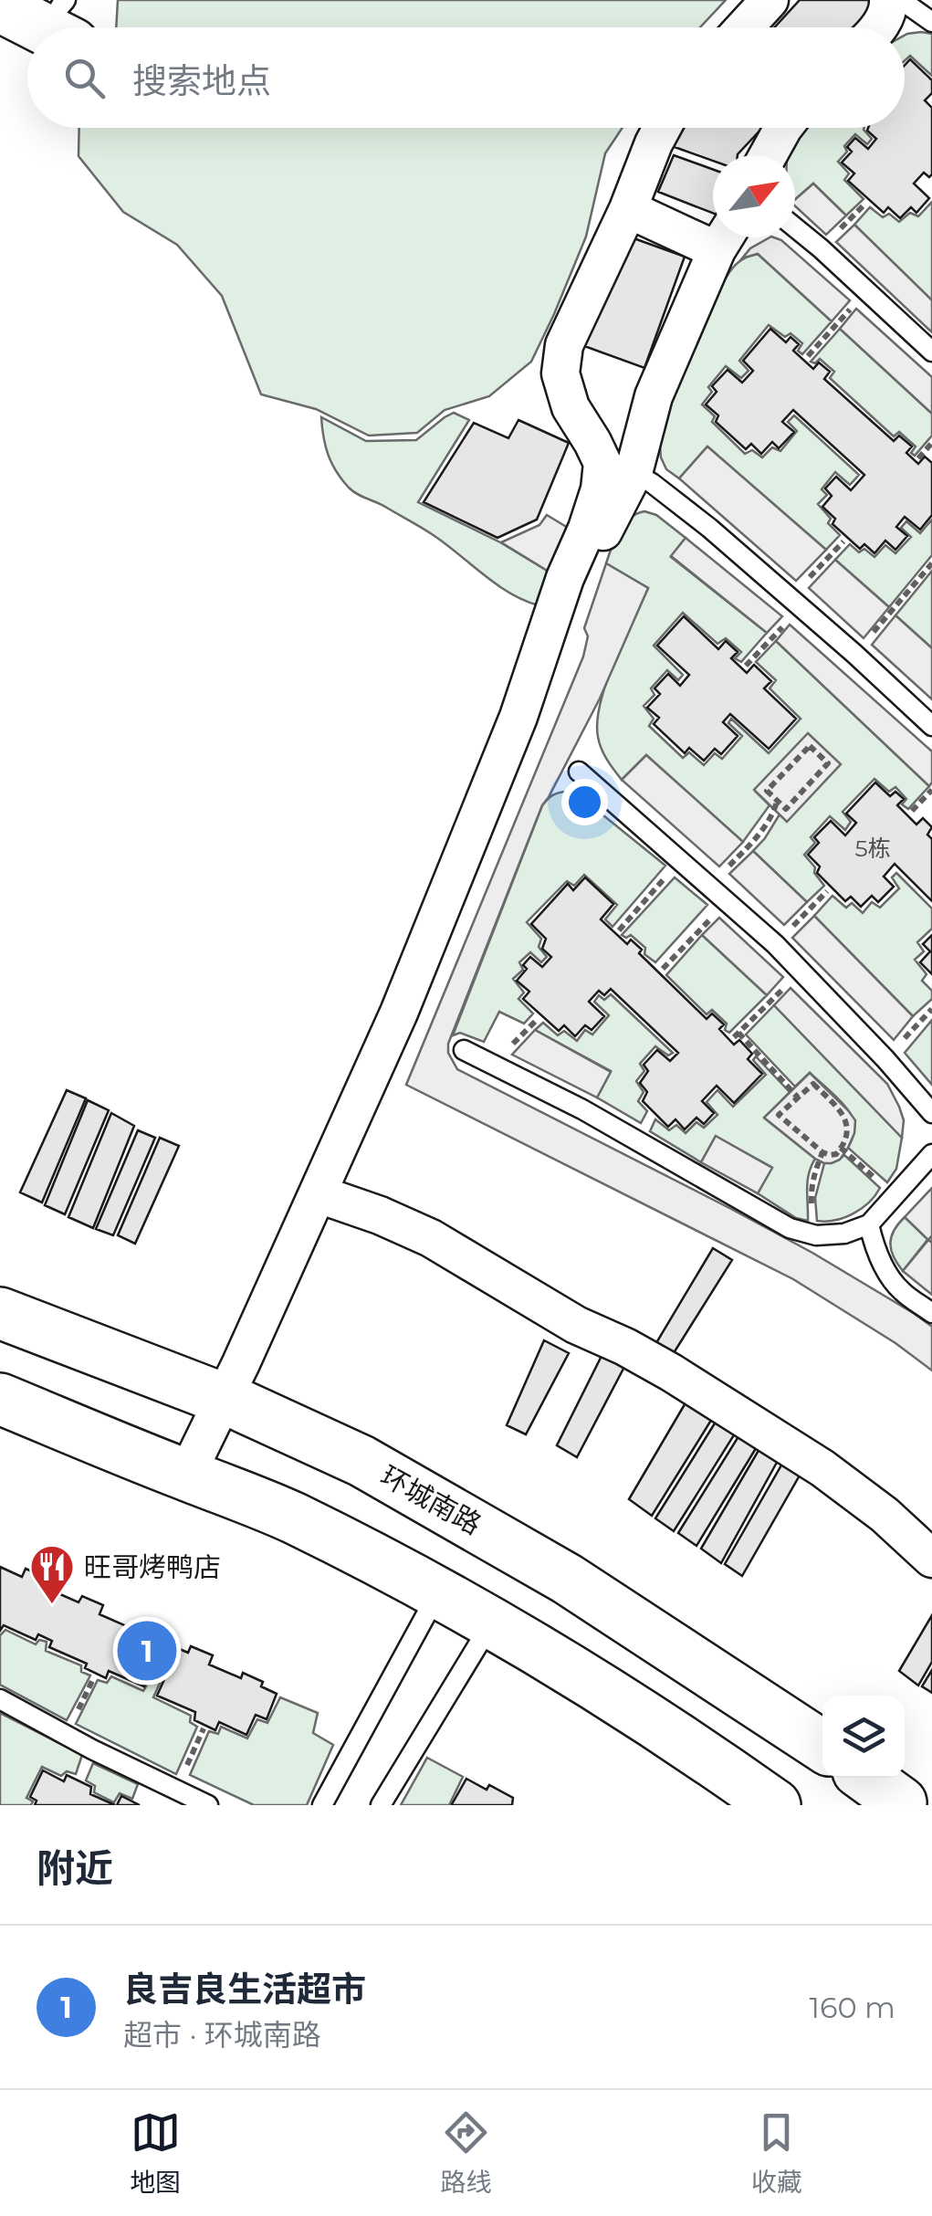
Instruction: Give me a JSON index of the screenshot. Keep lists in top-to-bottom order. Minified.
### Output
{"streets":{"main road":["环城南路"]},"places":{"restaurant":["旺哥烤鸭店"]},"house_numbers":["5栋"],"north":"top right","page":{"search":"搜索地点","pins":"1","heading":"附近","list":[{"mark":"1","name":"良吉良生活超市","note":"超市 · 环城南路","value":"160 m"}],"nav":["地图","路线","收藏"]}}
